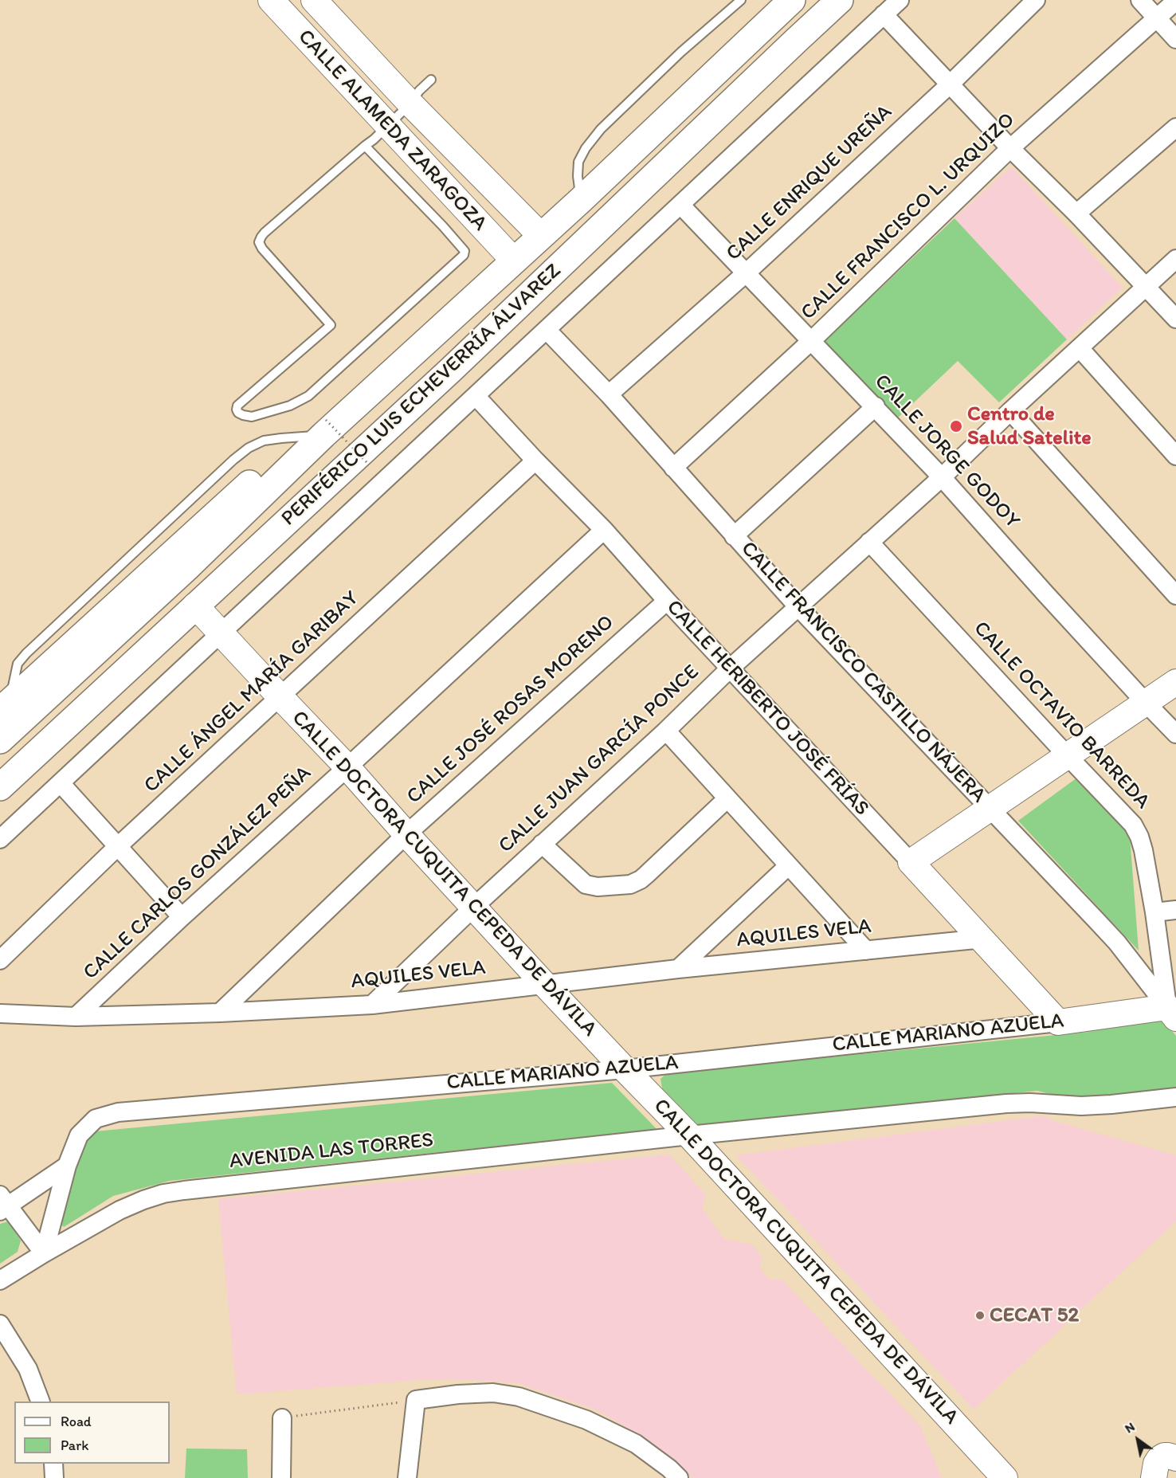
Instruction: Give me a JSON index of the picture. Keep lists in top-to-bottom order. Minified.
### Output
{"streets":{"highway":["PERIFÉRICO LUIS ECHEVERRÍA ÁLVAREZ"],"street":["CALLE ALAMEDA ZARAGOZA","CALLE ENRIQUE UREÑA","CALLE FRANCISCO L. URQUIZO","CALLE JORGE GODOY","CALLE FRANCISCO CASTILLO NÁJERA","CALLE ÁNGEL MARÍA GARIBAY","CALLE HERIBERTO JOSÉ FRÍAS","CALLE JOSÉ ROSAS MORENO","CALLE OCTAVIO BARREDA","CALLE JUAN GARCÍA PONCE","CALLE CARLOS GONZÁLEZ PEÑA","CALLE DOCTORA CUQUITA CEPEDA DE DÁVILA","AQUILES VELA","CALLE MARIANO AZUELA","AVENIDA LAS TORRES"]},"crossings":[["CALLE ALAMEDA ZARAGOZA","PERIFÉRICO LUIS ECHEVERRÍA ÁLVAREZ"],["CALLE ENRIQUE UREÑA","CALLE JORGE GODOY"],["CALLE ENRIQUE UREÑA","CALLE FRANCISCO CASTILLO NÁJERA"],["CALLE FRANCISCO L. URQUIZO","CALLE JORGE GODOY"],["CALLE FRANCISCO L. URQUIZO","CALLE FRANCISCO CASTILLO NÁJERA"],["PERIFÉRICO LUIS ECHEVERRÍA ÁLVAREZ","CALLE DOCTORA CUQUITA CEPEDA DE DÁVILA"],["CALLE JORGE GODOY","CALLE JUAN GARCÍA PONCE"],["CALLE FRANCISCO CASTILLO NÁJERA","CALLE OCTAVIO BARREDA"],["CALLE FRANCISCO CASTILLO NÁJERA","CALLE JUAN GARCÍA PONCE"],["CALLE FRANCISCO CASTILLO NÁJERA","CALLE MARIANO AZUELA"],["CALLE ÁNGEL MARÍA GARIBAY","CALLE HERIBERTO JOSÉ FRÍAS"],["CALLE ÁNGEL MARÍA GARIBAY","CALLE DOCTORA CUQUITA CEPEDA DE DÁVILA"],["CALLE HERIBERTO JOSÉ FRÍAS","CALLE JOSÉ ROSAS MORENO"],["CALLE HERIBERTO JOSÉ FRÍAS","CALLE JUAN GARCÍA PONCE"],["CALLE HERIBERTO JOSÉ FRÍAS","CALLE CARLOS GONZÁLEZ PEÑA"],["CALLE HERIBERTO JOSÉ FRÍAS","AQUILES VELA"],["CALLE HERIBERTO JOSÉ FRÍAS","CALLE MARIANO AZUELA"],["CALLE JOSÉ ROSAS MORENO","CALLE DOCTORA CUQUITA CEPEDA DE DÁVILA"],["CALLE JOSÉ ROSAS MORENO","AQUILES VELA"],["CALLE OCTAVIO BARREDA","CALLE JUAN GARCÍA PONCE"],["CALLE OCTAVIO BARREDA","CALLE MARIANO AZUELA"],["CALLE JUAN GARCÍA PONCE","CALLE DOCTORA CUQUITA CEPEDA DE DÁVILA"],["CALLE JUAN GARCÍA PONCE","AQUILES VELA"],["CALLE CARLOS GONZÁLEZ PEÑA","CALLE DOCTORA CUQUITA CEPEDA DE DÁVILA"],["CALLE CARLOS GONZÁLEZ PEÑA","AQUILES VELA"],["CALLE DOCTORA CUQUITA CEPEDA DE DÁVILA","AQUILES VELA"],["CALLE DOCTORA CUQUITA CEPEDA DE DÁVILA","CALLE MARIANO AZUELA"],["CALLE DOCTORA CUQUITA CEPEDA DE DÁVILA","AVENIDA LAS TORRES"],["CALLE MARIANO AZUELA","AVENIDA LAS TORRES"]],"places":["Centro de Salud Satelite","CECAT 52"],"legend":["Road","Park"],"north":"top left"}
